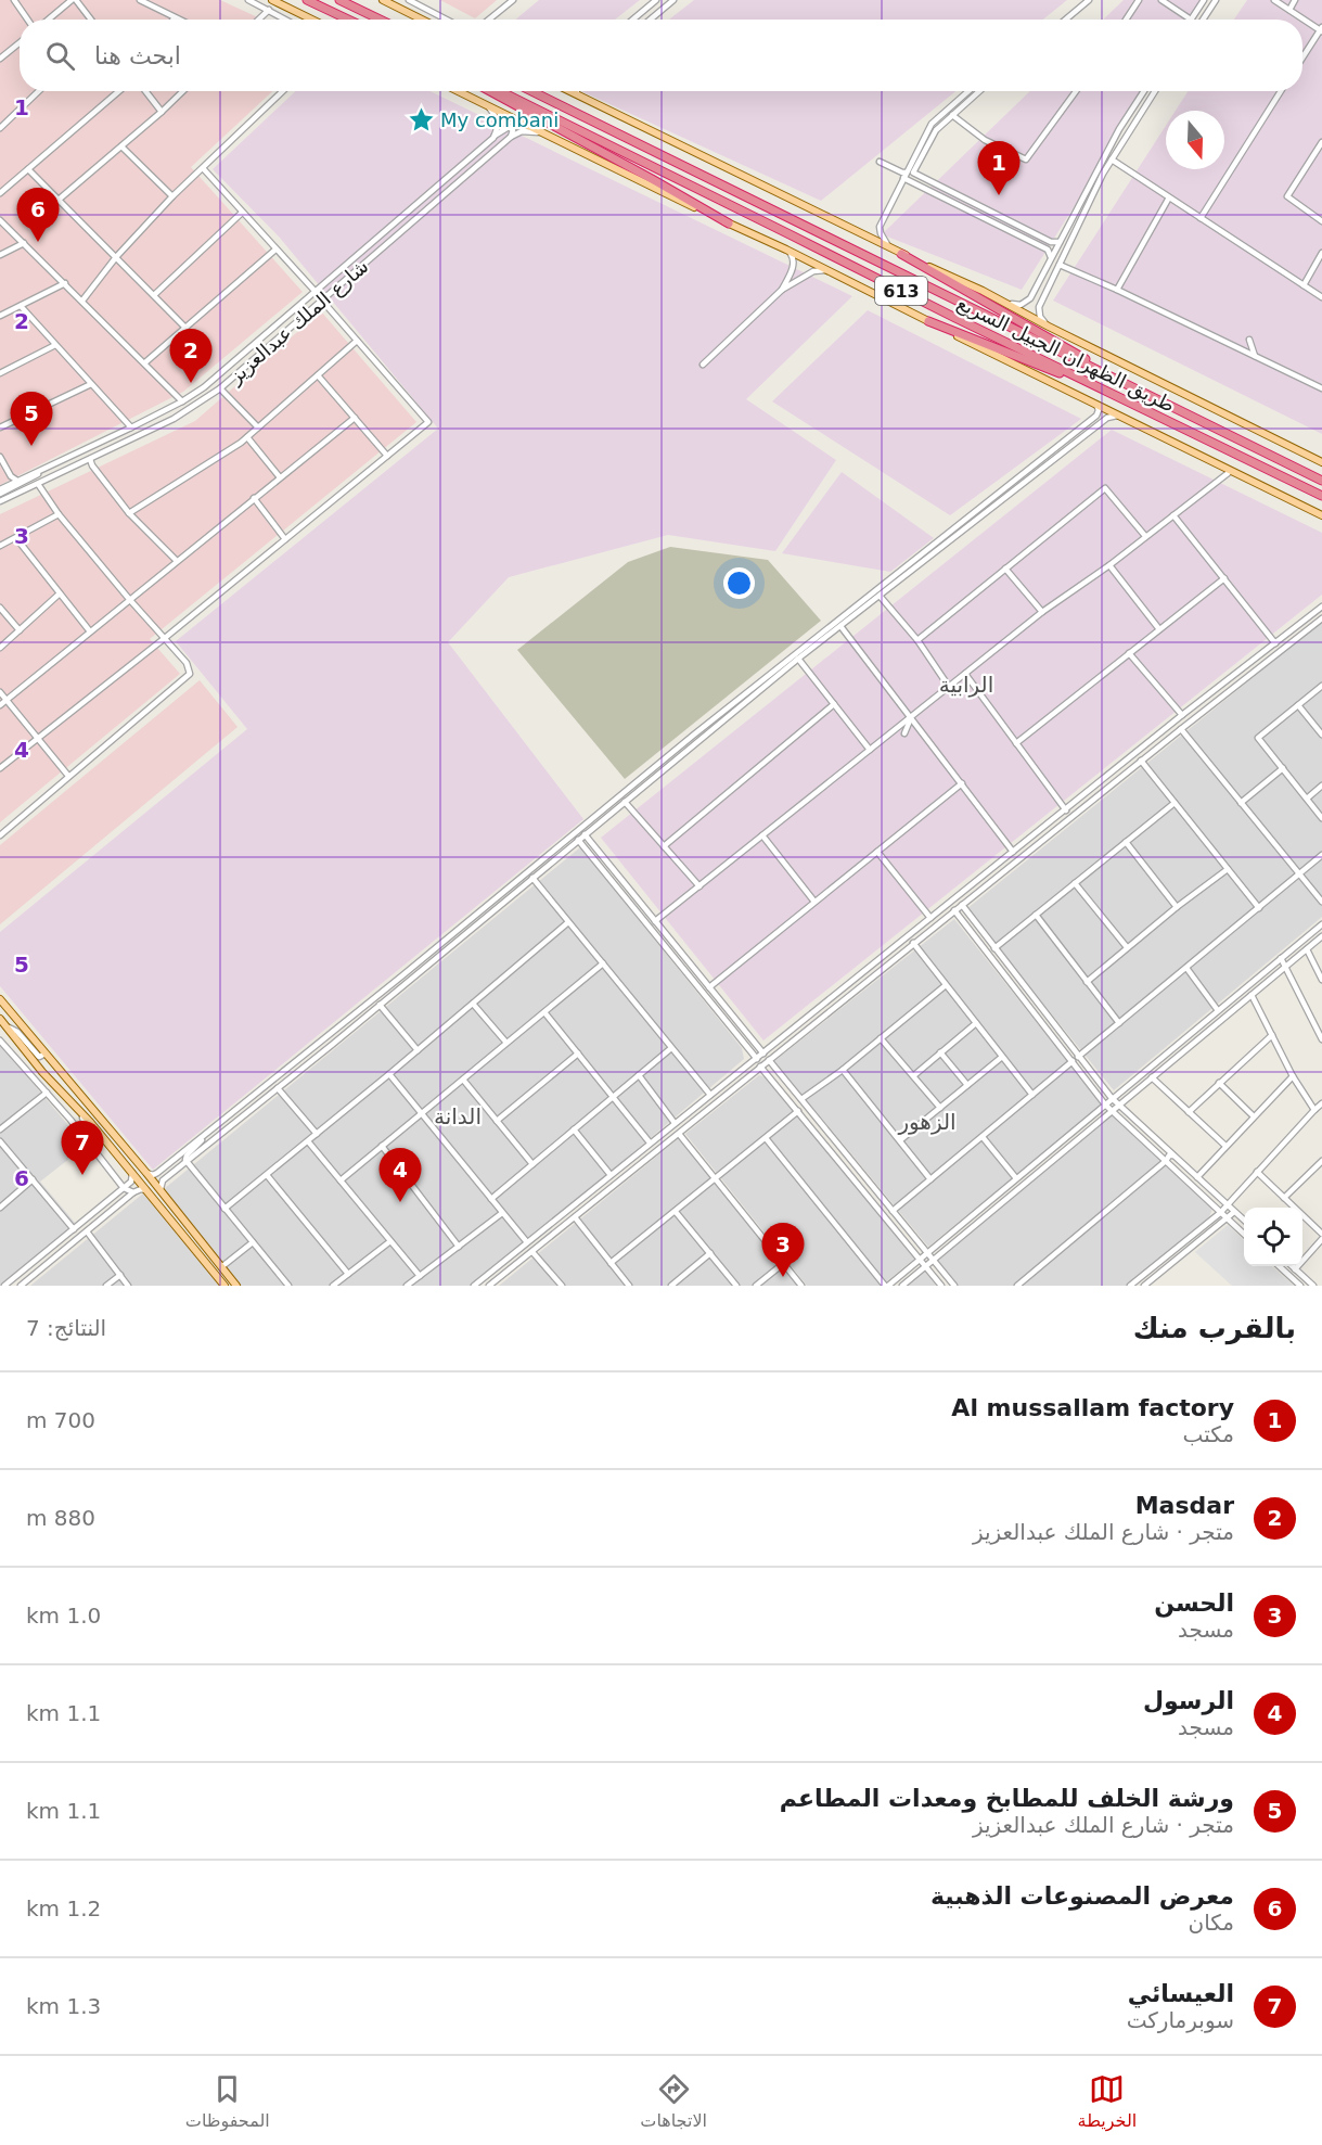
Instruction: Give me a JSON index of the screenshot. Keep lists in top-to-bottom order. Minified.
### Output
{"streets":{"highway":["613","طريق الظهران الجبيل السريع"],"street":["شارع الملك عبدالعزيز"]},"districts":["الرابية","الدانة","الزهور"],"places":{"place":["My combani"]},"north":"bottom","page":{"search":"ابحث هنا","pins":["1","6","2","5","7","4","3"],"heading":["بالقرب منك","النتائج: 7"],"list":[{"mark":"1","name":"Al mussallam factory","note":"مكتب","value":"700 m"},{"mark":"2","name":"Masdar","note":"متجر · شارع الملك عبدالعزيز","value":"880 m"},{"mark":"3","name":"الحسن","note":"مسجد","value":"1.0 km"},{"mark":"4","name":"الرسول","note":"مسجد","value":"1.1 km"},{"mark":"5","name":"ورشة الخلف للمطابخ ومعدات المطاعم","note":"متجر · شارع الملك عبدالعزيز","value":"1.1 km"},{"mark":"6","name":"معرض المصنوعات الذهبية","note":"مكان","value":"1.2 km"},{"mark":"7","name":"العيسائي","note":"سوبرماركت","value":"1.3 km"}],"nav":["الخريطة","الاتجاهات","المحفوظات"]},"grid":{"rows":["1","2","3","4","5","6"]}}
